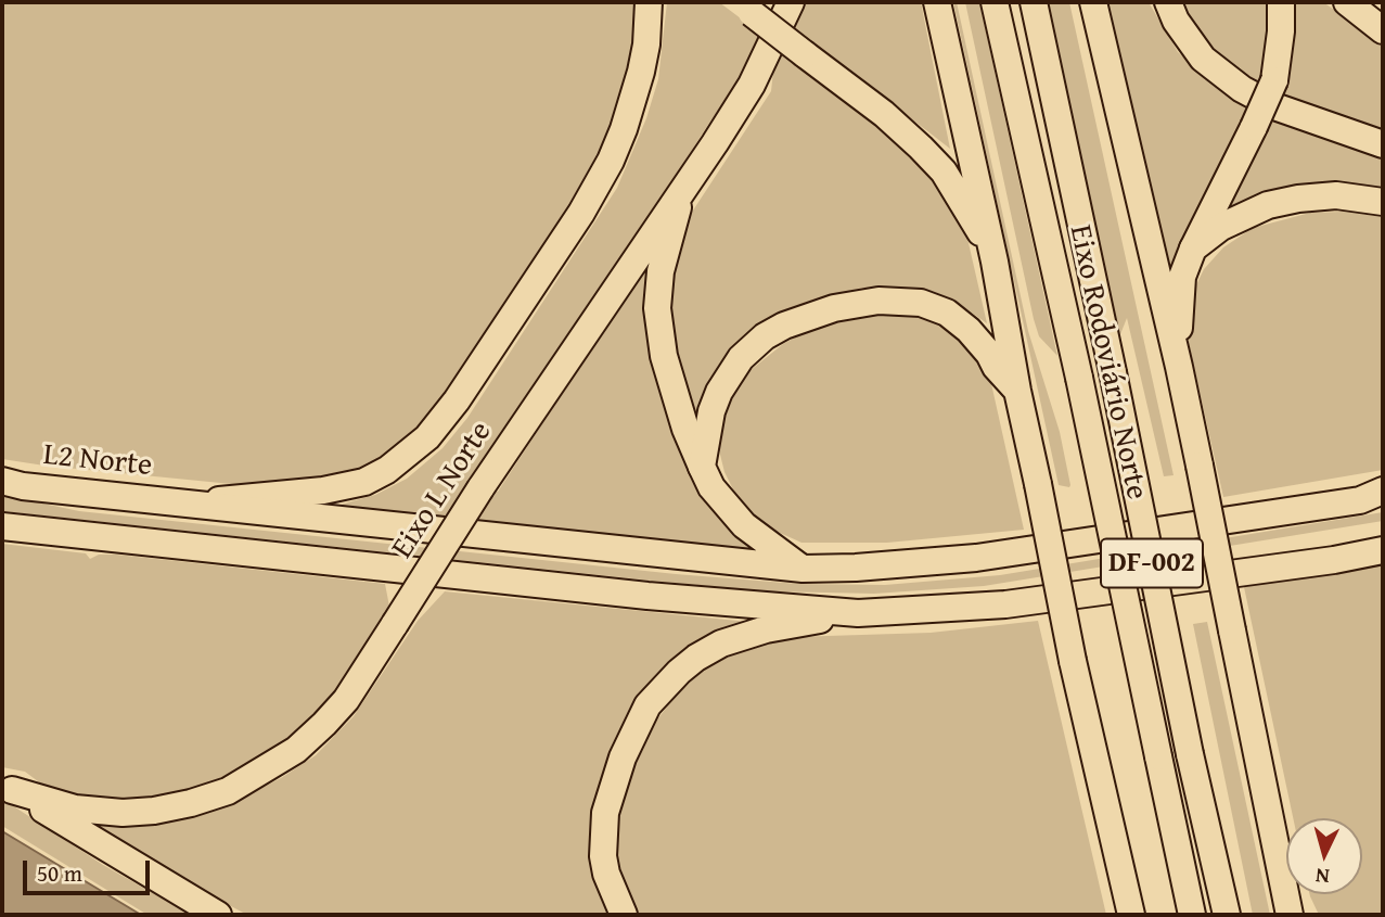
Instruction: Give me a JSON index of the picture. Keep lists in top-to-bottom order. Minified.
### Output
{"streets":{"main road":["Eixo Rodoviário Norte","L2 Norte","Eixo L Norte","DF-002"]},"crossings":[["L2 Norte","Eixo L Norte"]],"scale_bar":"50 m","north":"bottom"}
